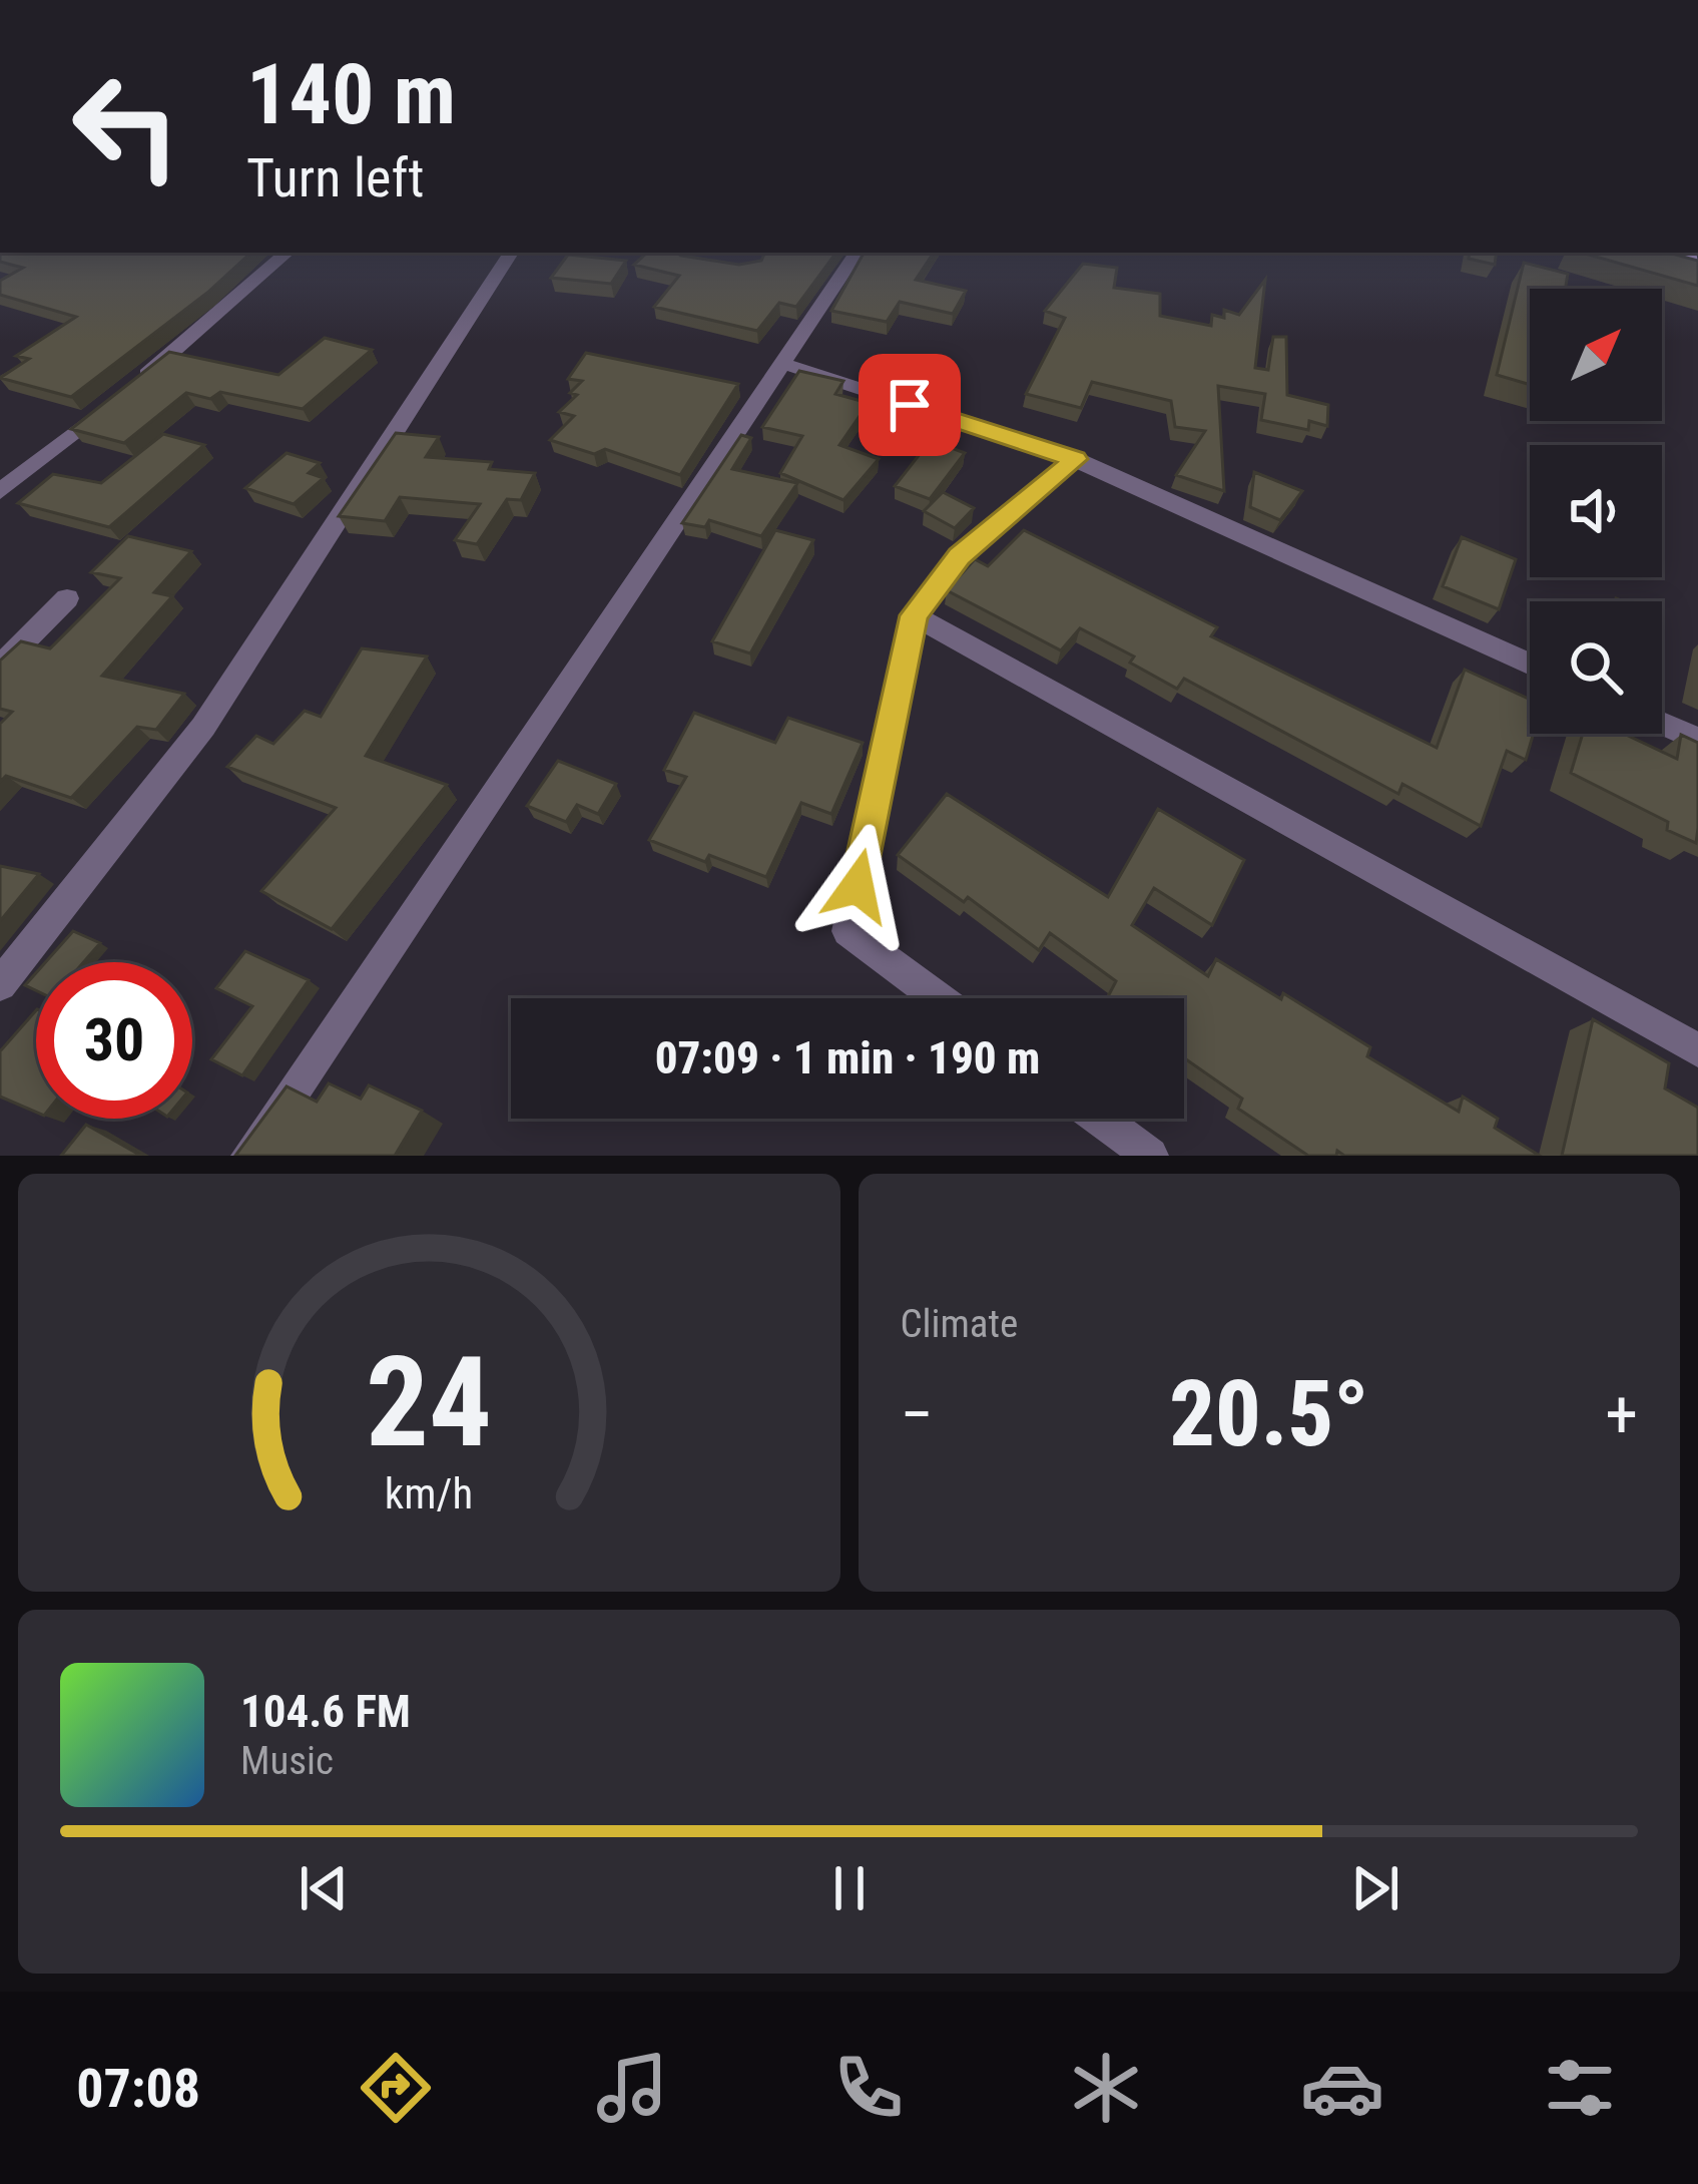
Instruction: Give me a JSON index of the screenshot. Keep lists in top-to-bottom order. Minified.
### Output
{"north":"top right","page":{"turn":["140 m","Turn left"],"limit":"30","trip":"07:09 · 1 min · 190 m","tile":"Climate","heat":["−","20.5°","+"],"song":["104.6 FM","Music"],"tabs":"07:08","gauge":["24","km/h"]}}
